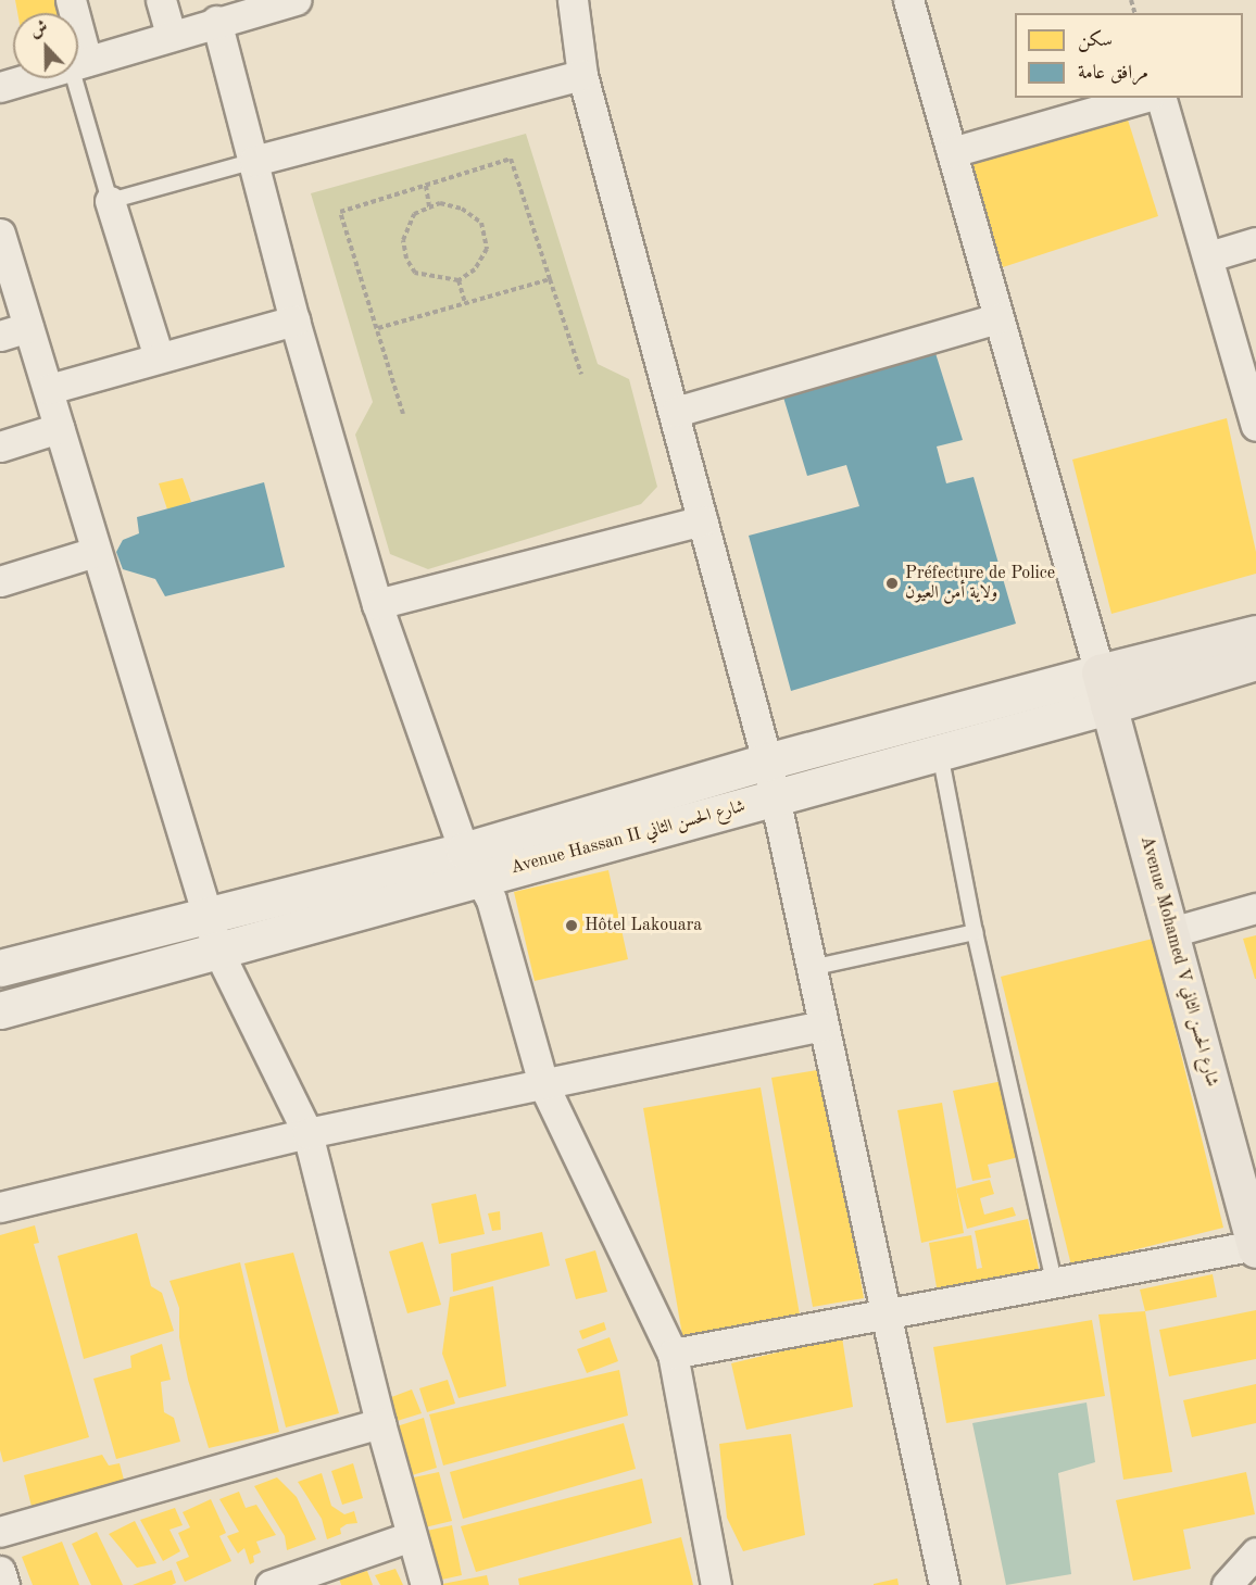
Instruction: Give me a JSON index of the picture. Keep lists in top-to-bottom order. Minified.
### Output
{"streets":{"main road":["Avenue Hassan II شارع الحسن الثاني","Avenue Mohamed V شارع الحسن الثاني"]},"crossings":[["Avenue Hassan II شارع الحسن الثاني","Avenue Mohamed V شارع الحسن الثاني"]],"places":["Préfecture de Police ولاية أمن العيون","Hôtel Lakouara"],"legend":["سكن","مرافق عامة"],"north":"top"}
